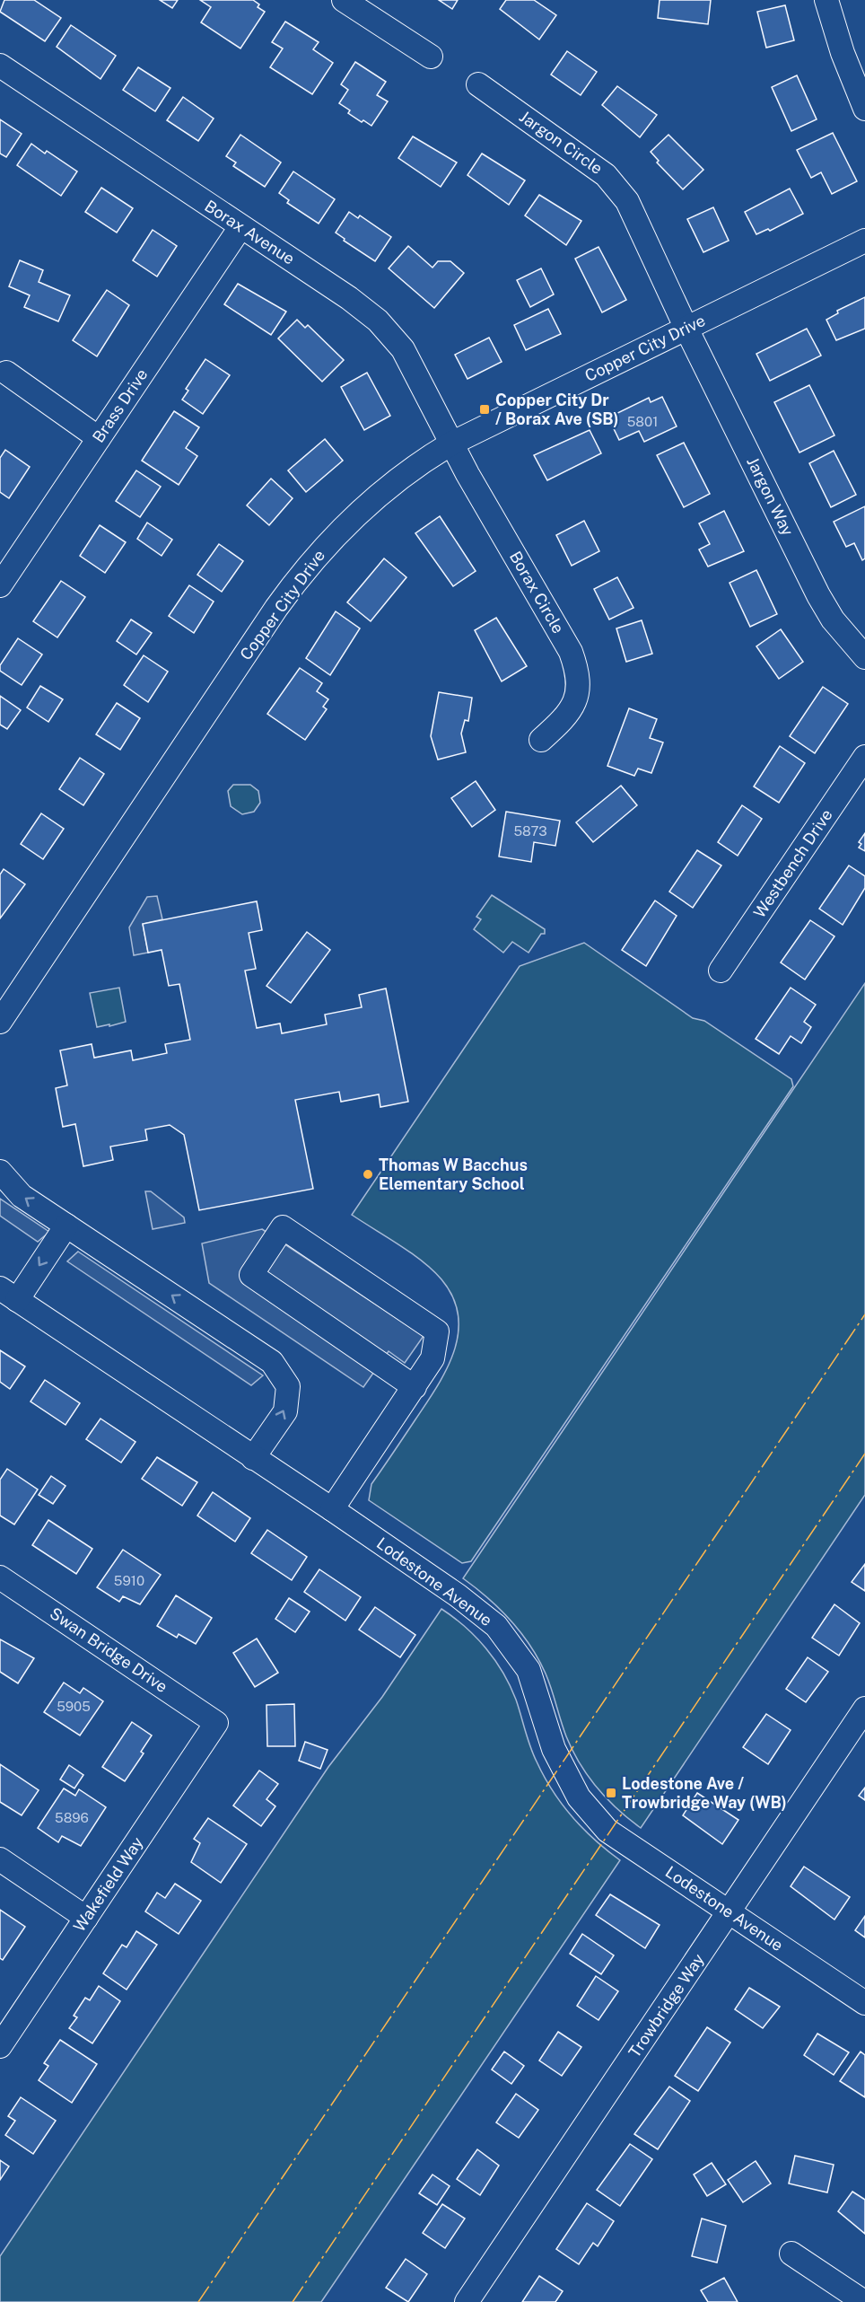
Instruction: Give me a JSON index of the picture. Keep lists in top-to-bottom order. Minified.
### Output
{"streets":{"street":["Jargon Circle","Borax Avenue","Copper City Drive","Brass Drive","Jargon Way","Borax Circle","Westbench Drive","Lodestone Avenue","Swan Bridge Drive","Wakefield Way","Trowbridge Way"]},"crossings":[["Jargon Circle","Copper City Drive"],["Jargon Circle","Jargon Way"],["Borax Avenue","Copper City Drive"],["Borax Avenue","Brass Drive"],["Borax Avenue","Borax Circle"],["Copper City Drive","Jargon Way"],["Copper City Drive","Borax Circle"],["Lodestone Avenue","Trowbridge Way"],["Swan Bridge Drive","Wakefield Way"]],"places":{"transit":["Copper City Dr / Borax Ave (SB)","Lodestone Ave / Trowbridge Way (WB)"],"other":["Thomas W Bacchus Elementary School"]},"house_numbers":["5801","5873","5910","5905","5896"]}
